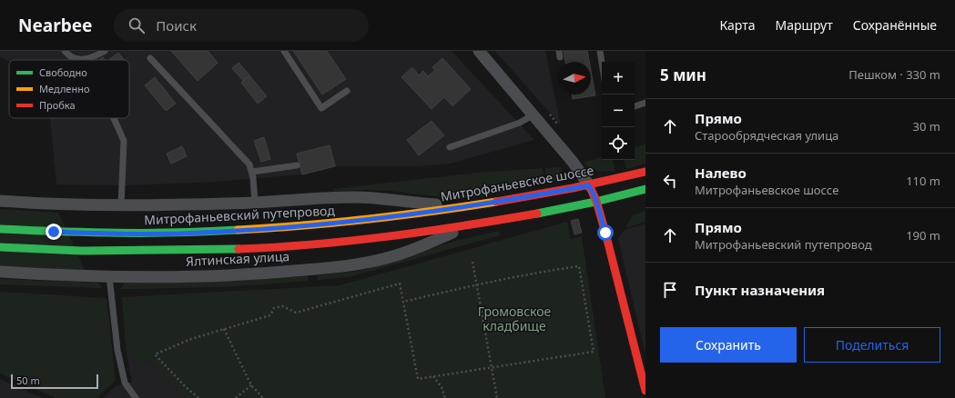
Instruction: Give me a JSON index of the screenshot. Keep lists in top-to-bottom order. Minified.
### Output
{"streets":{"main road":["Митрофаньевское шоссе","Митрофаньевский путепровод"],"street":["Ялтинская улица"]},"crossings":[["Митрофаньевское шоссе","Митрофаньевский путепровод"]],"parks":["Громовское кладбище"],"legend":["Свободно","Медленно","Пробка"],"scale_bar":"50 m","north":"right","page":{"header":"Nearbee","search":"Поиск","nav":["Карта","Маршрут","Сохранённые"],"heading":["5 мин","Пешком · 330 m"],"map_buttons":["+","−"],"list":[["Прямо","Старообрядческая улица","30 m"],["Налево","Митрофаньевское шоссе","110 m"],["Прямо","Митрофаньевский путепровод","190 m"],"Пункт назначения"],"buttons":["Сохранить","Поделиться"],"scale":"50 m"}}
